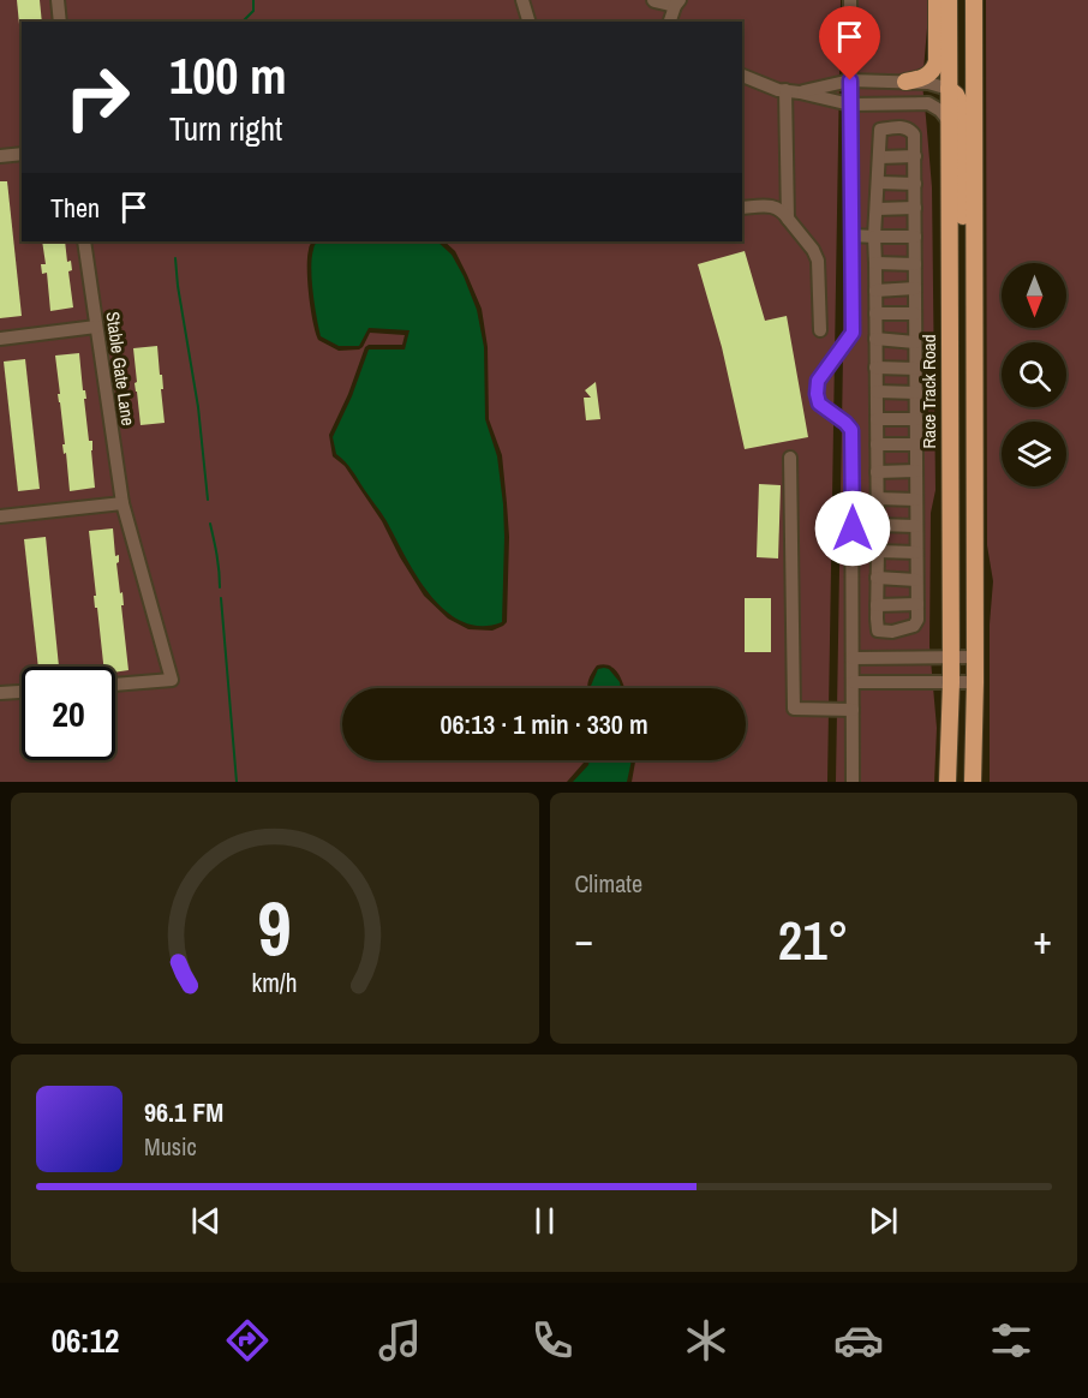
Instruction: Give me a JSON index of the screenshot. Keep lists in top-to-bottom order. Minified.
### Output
{"streets":{"main road":["Race Track Road"],"lane":["Stable Gate Lane"]},"north":"bottom","page":{"turn":["100 m","Turn right"],"then":"Then","limit":"20","trip":"06:13 · 1 min · 330 m","tile":"Climate","heat":["−","21°","+"],"song":["96.1 FM","Music"],"tabs":"06:12","gauge":["9","km/h"]}}
